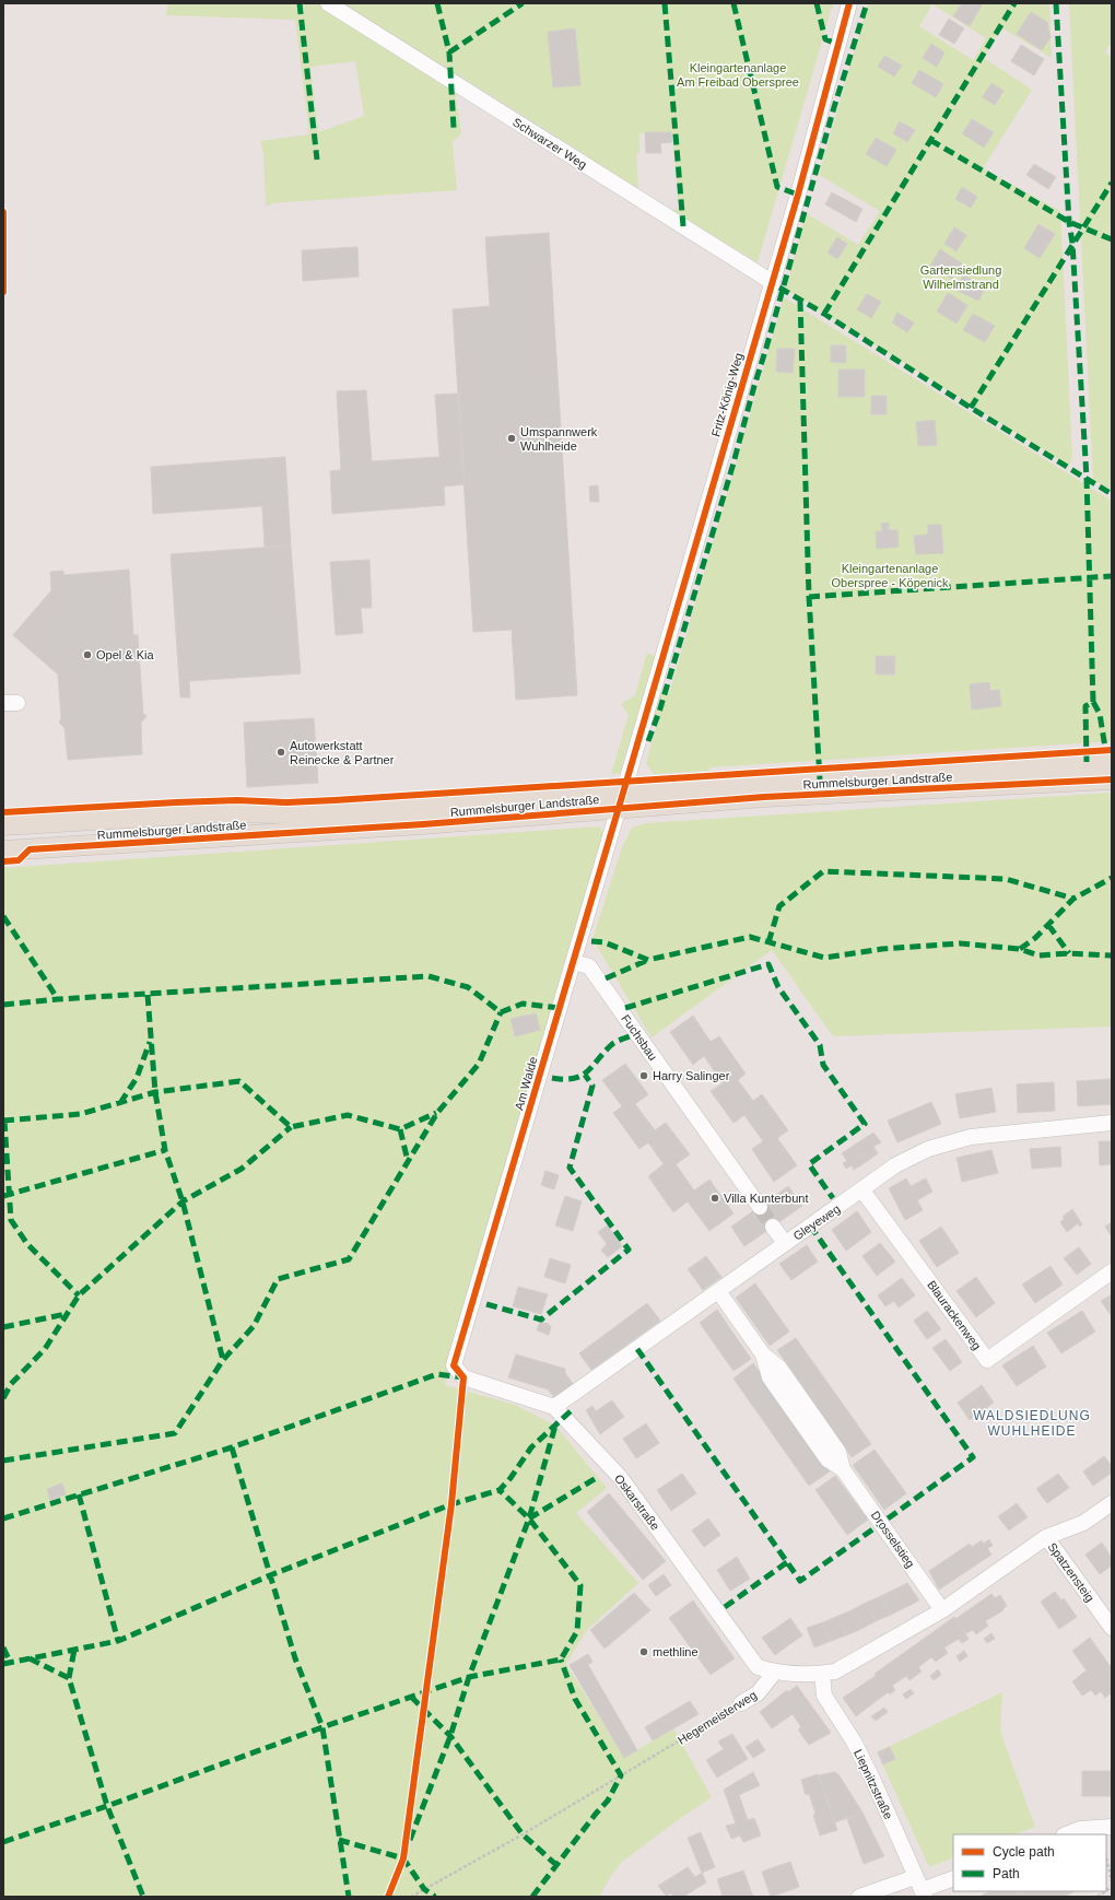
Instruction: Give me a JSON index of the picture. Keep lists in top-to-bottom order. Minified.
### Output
{"streets":{"main road":["Rummelsburger Landstraße"],"street":["Schwarzer Weg","Fritz-König-Weg","Fuchsbau","Am Walde","Gleyeweg","Blaurackenweg","Oskarstraße","Drosselstieg","Spatzensteig","Hegemeisterweg","Liepnitzstraße"]},"crossings":[["Schwarzer Weg","Fritz-König-Weg"],["Fritz-König-Weg","Rummelsburger Landstraße"],["Fritz-König-Weg","Am Walde"],["Rummelsburger Landstraße","Am Walde"],["Fuchsbau","Am Walde"],["Am Walde","Oskarstraße"],["Gleyeweg","Blaurackenweg"],["Gleyeweg","Oskarstraße"],["Gleyeweg","Drosselstieg"],["Oskarstraße","Hegemeisterweg"]],"districts":["WALDSIEDLUNG WUHLHEIDE"],"parks":["Kleingartenanlage Am Freibad Oberspree","Gartensiedlung Wilhelmstrand","Kleingartenanlage Oberspree - Köpenick"],"places":["Umspannwerk Wuhlheide","Opel & Kia","Autowerkstatt Reinecke & Partner","Harry Salinger","Villa Kunterbunt","methline"],"legend":["Cycle path","Path"]}
